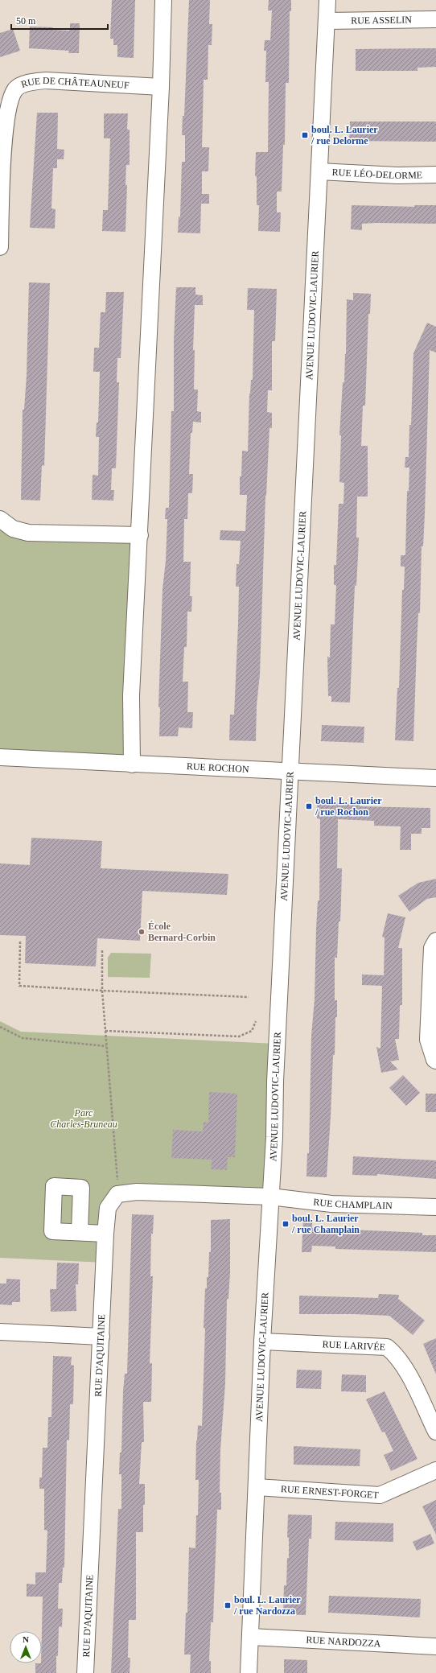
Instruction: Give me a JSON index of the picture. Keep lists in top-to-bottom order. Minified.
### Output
{"streets":{"street":["RUE ASSELIN","RUE DE CHÂTEAUNEUF","RUE LÉO-DELORME","AVENUE LUDOVIC-LAURIER","RUE ROCHON","RUE CHAMPLAIN","RUE LARIVÉE","RUE D'AQUITAINE","RUE ERNEST-FORGET","RUE NARDOZZA"]},"crossings":[["RUE ASSELIN","AVENUE LUDOVIC-LAURIER"],["RUE LÉO-DELORME","AVENUE LUDOVIC-LAURIER"],["AVENUE LUDOVIC-LAURIER","RUE ROCHON"],["AVENUE LUDOVIC-LAURIER","RUE CHAMPLAIN"],["AVENUE LUDOVIC-LAURIER","RUE LARIVÉE"],["AVENUE LUDOVIC-LAURIER","RUE ERNEST-FORGET"],["AVENUE LUDOVIC-LAURIER","RUE NARDOZZA"]],"parks":["Parc Charles-Bruneau"],"places":{"transit":["boul. L. Laurier / rue Delorme","boul. L. Laurier / rue Rochon","boul. L. Laurier / rue Champlain","boul. L. Laurier / rue Nardozza"],"other":["École Bernard-Corbin"]},"scale_bar":"50 m","north":"top"}
